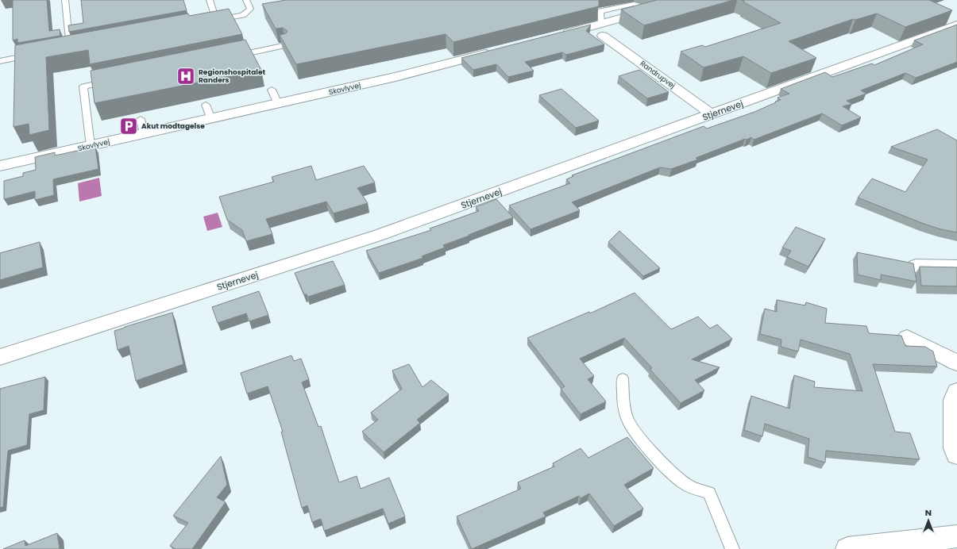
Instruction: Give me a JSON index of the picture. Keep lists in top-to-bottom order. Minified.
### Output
{"streets":{"street":["Randrupvej","Skovlyvej","Stjernevej"]},"crossings":[["Randrupvej","Stjernevej"]],"places":{"hospital":["Regionshospitalet Randers"],"parking":["Akut modtagelse"]},"north":"top"}
